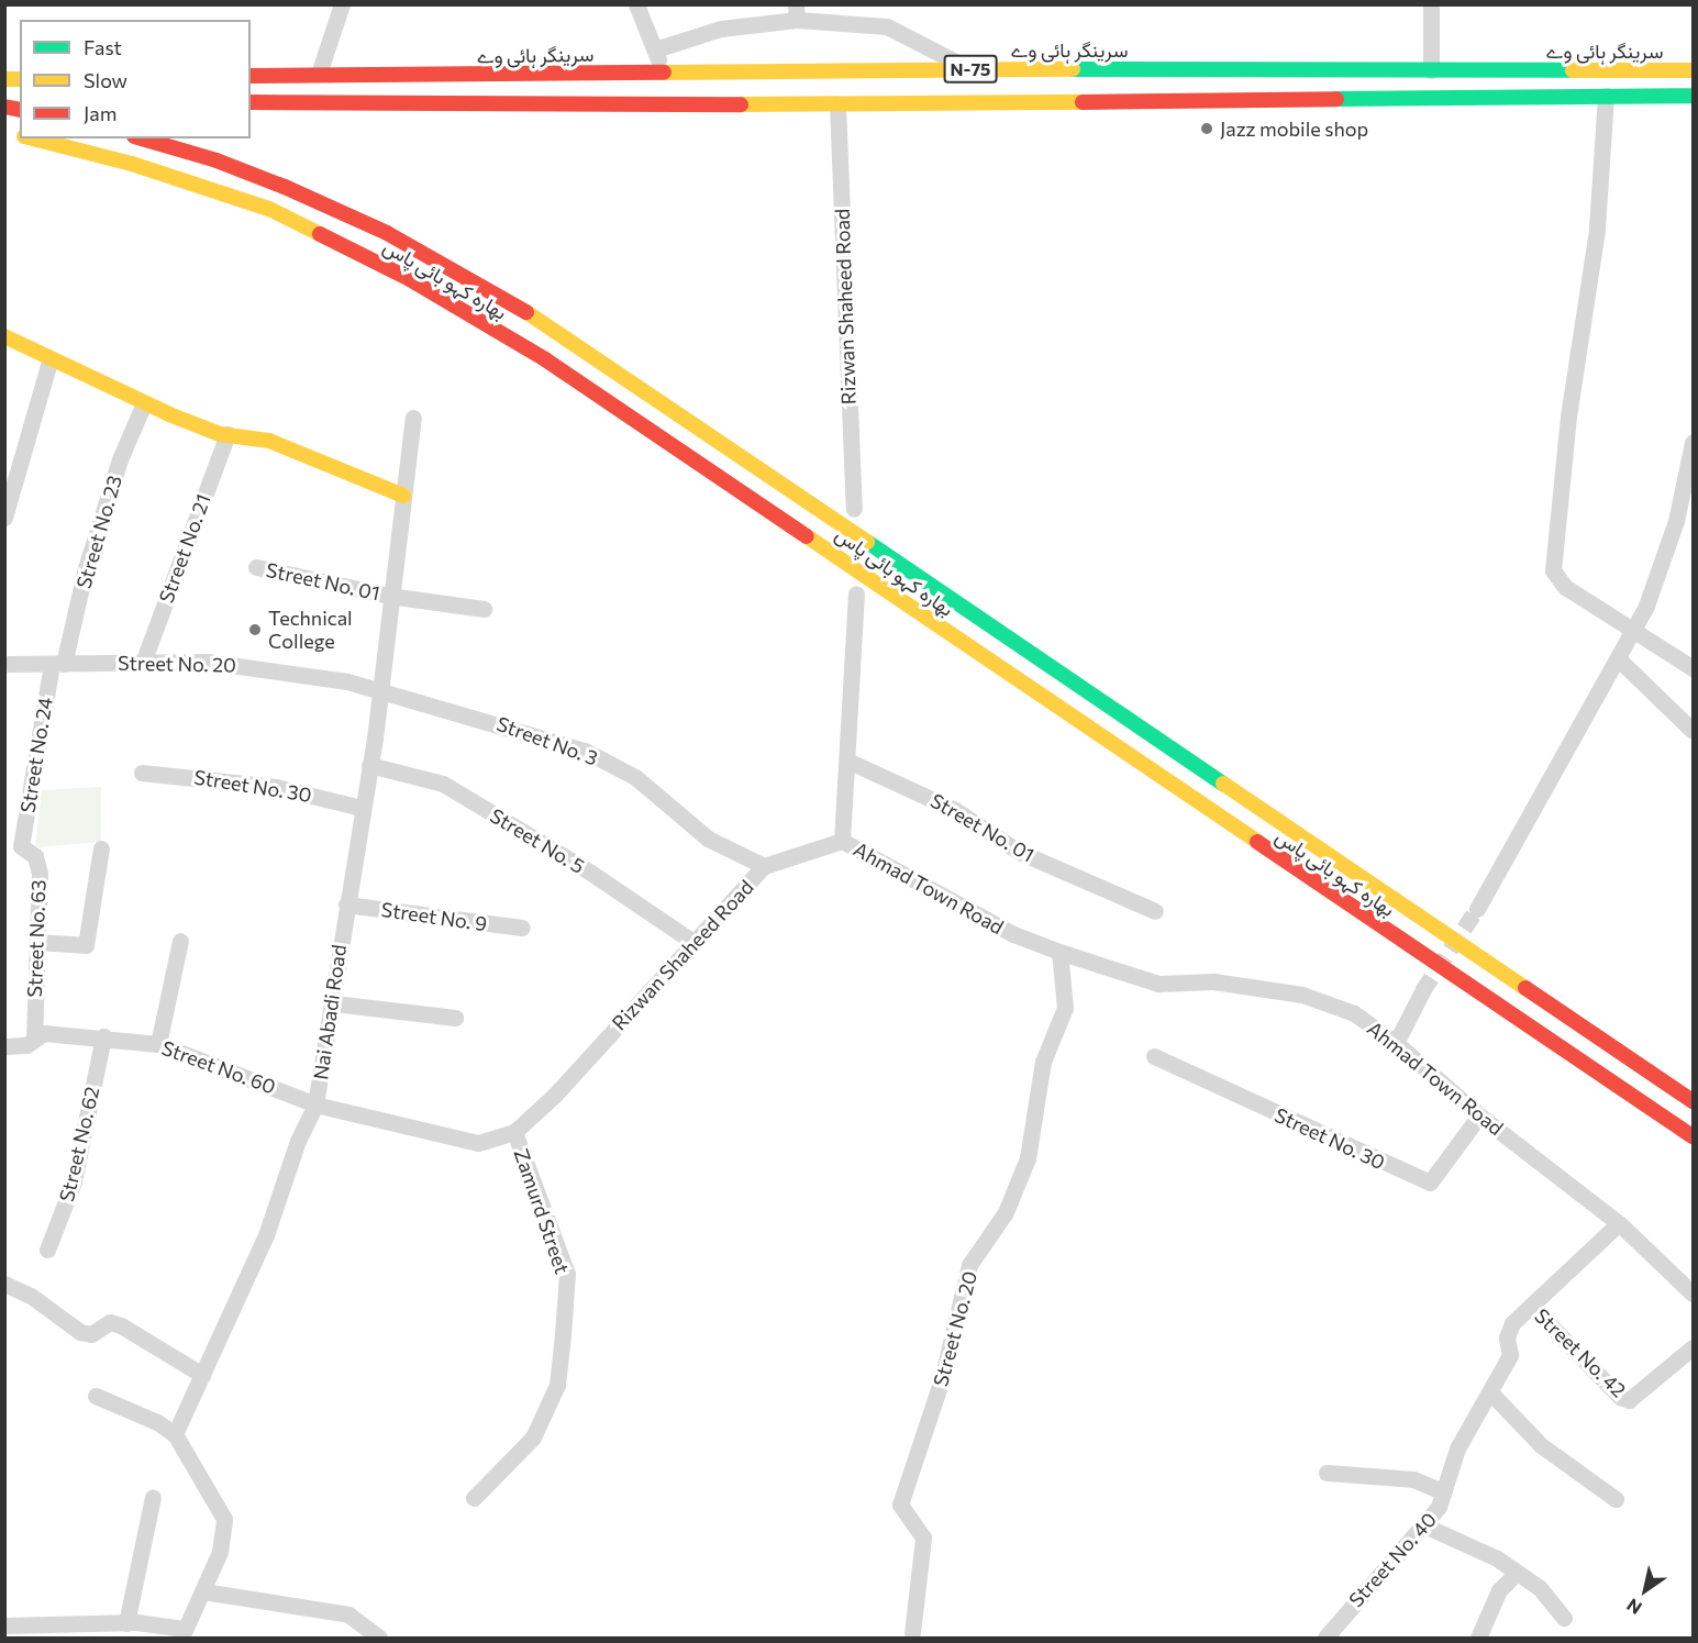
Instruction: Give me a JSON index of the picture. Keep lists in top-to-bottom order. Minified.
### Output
{"streets":{"main road":["سرینگر ہائی وے","N-75","بھارہ کہو بائی پاس"],"street":["Rizwan Shaheed Road","Street No. 23","Street No. 21","Street No. 01","Street No. 20","Street No. 3","Street No. 24","Street No. 30","Street No. 5","Ahmad Town Road","Street No. 9","Street No. 63","Nai Abadi Road","Street No. 60","Street No. 62","Zamurd Street","Street No. 42","Street No. 40"]},"crossings":[["N-75","Rizwan Shaheed Road"],["Rizwan Shaheed Road","Street No. 3"],["Rizwan Shaheed Road","Street No. 5"],["Rizwan Shaheed Road","Ahmad Town Road"],["Rizwan Shaheed Road","Nai Abadi Road"],["Rizwan Shaheed Road","Street No. 60"],["Rizwan Shaheed Road","Zamurd Street"],["Street No. 23","Street No. 20"],["Street No. 23","Street No. 24"],["Street No. 21","Street No. 20"],["Street No. 01","Nai Abadi Road"],["Street No. 20","Street No. 3"],["Street No. 20","Street No. 24"],["Street No. 20","Ahmad Town Road"],["Street No. 20","Nai Abadi Road"],["Street No. 3","Nai Abadi Road"],["Street No. 24","Street No. 63"],["Street No. 30","Ahmad Town Road"],["Street No. 30","Nai Abadi Road"],["Street No. 5","Nai Abadi Road"],["Ahmad Town Road","Street No. 40"],["Street No. 9","Nai Abadi Road"],["Street No. 63","Street No. 60"],["Nai Abadi Road","Street No. 60"],["Street No. 60","Street No. 62"],["Street No. 42","Street No. 40"]],"places":["Jazz mobile shop","Technical College"],"legend":["Fast","Slow","Jam"],"north":"bottom left"}
